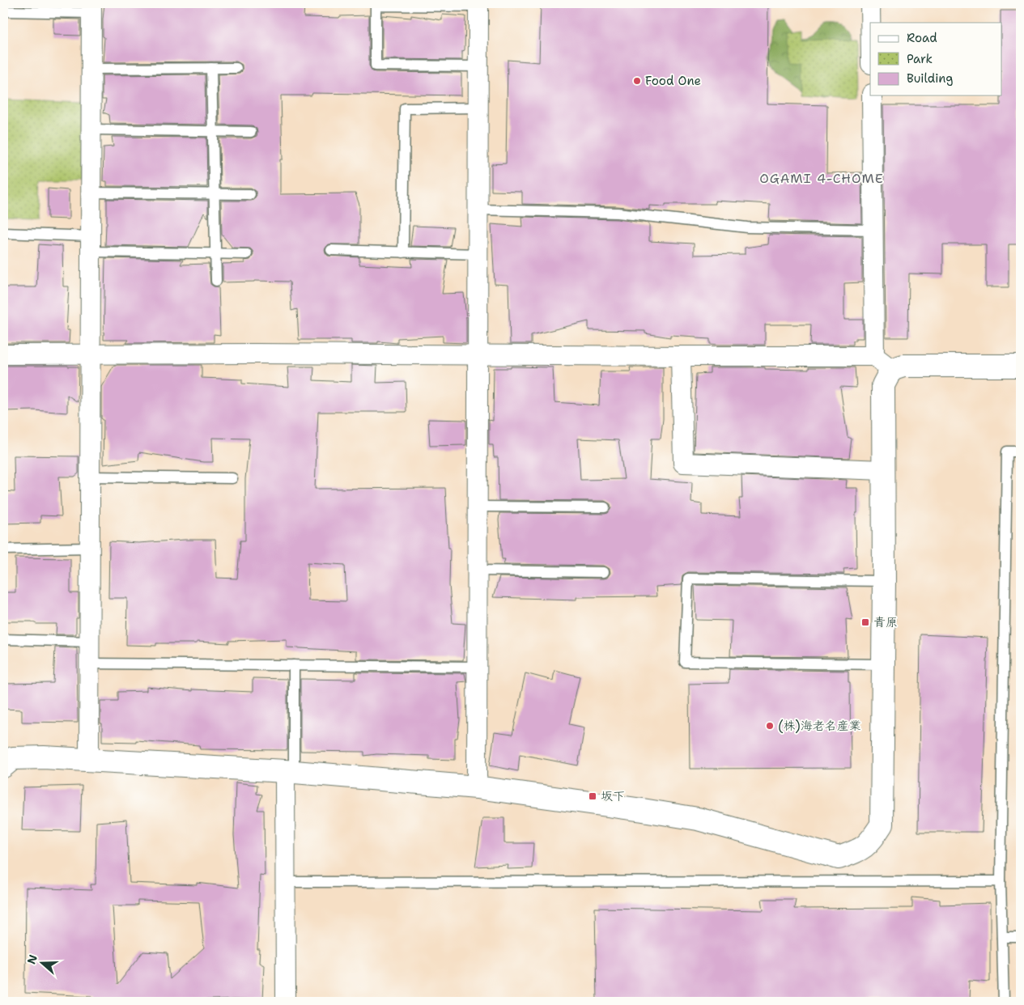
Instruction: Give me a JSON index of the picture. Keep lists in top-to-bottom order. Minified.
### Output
{"districts":["OGAMI 4-CHOME"],"places":{"other":["Food One","(株)海老名産業"],"transit":["青原","坂下"]},"legend":["Road","Park","Building"],"north":"left"}
